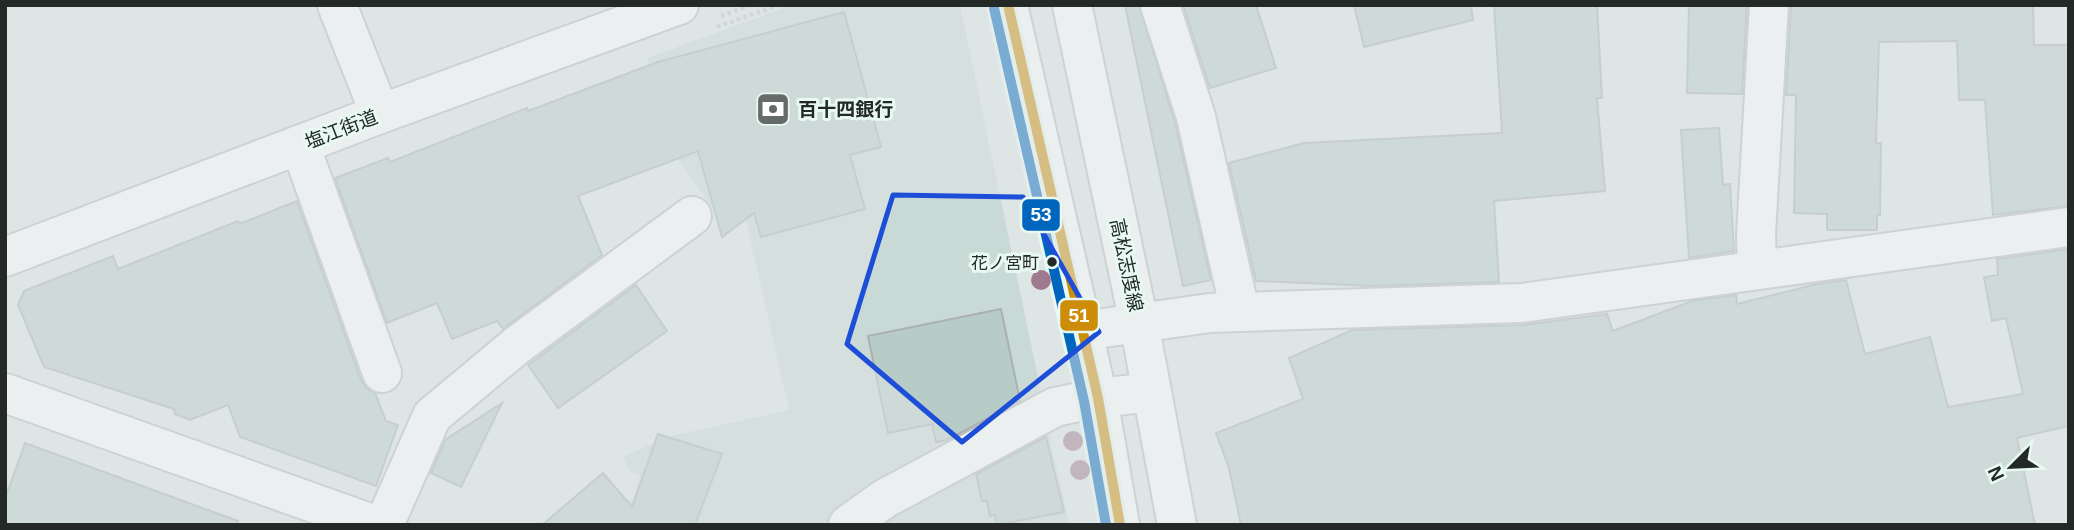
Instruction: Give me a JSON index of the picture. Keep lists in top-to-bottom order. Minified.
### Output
{"streets":{"street":["塩江街道","高松志度線"]},"places":{"bank":["百十四銀行"],"other":["花ノ宮町"]},"lines":["transit line 51","transit line 53"],"north":"bottom left"}
